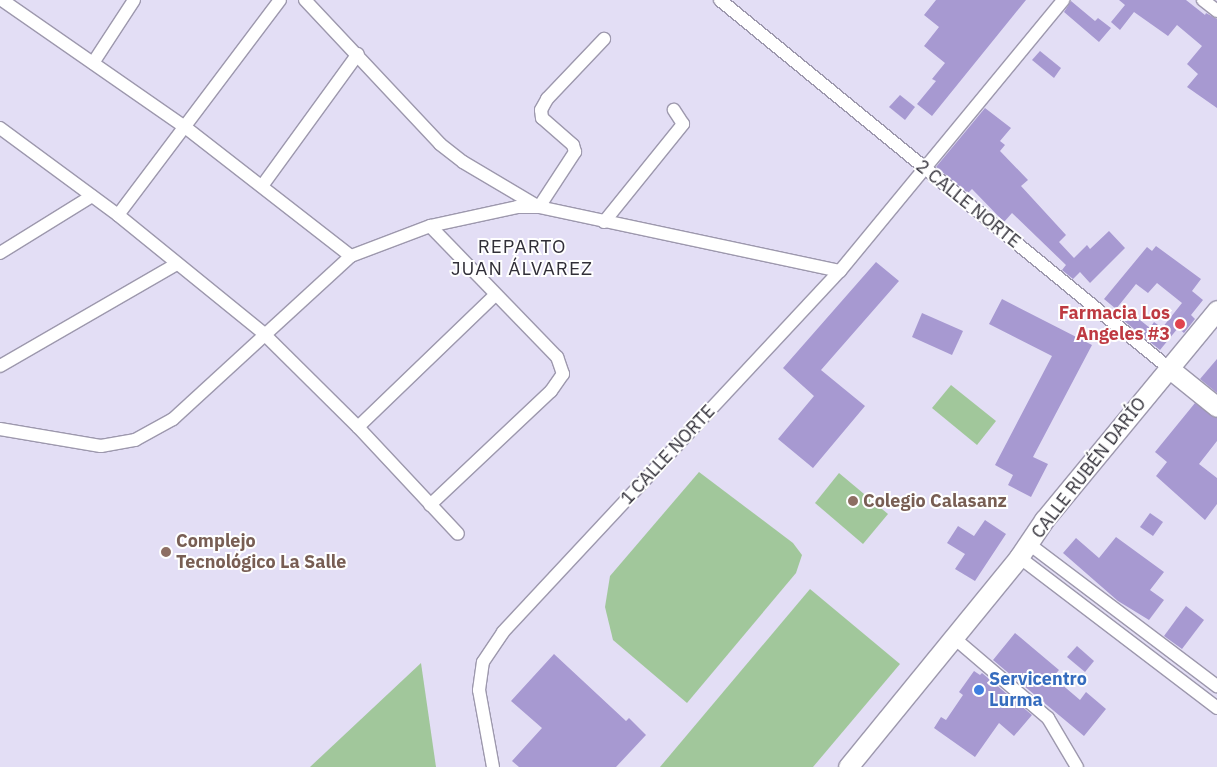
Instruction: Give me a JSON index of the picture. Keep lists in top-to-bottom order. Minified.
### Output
{"streets":{"street":["2 CALLE NORTE","1 CALLE NORTE","CALLE RUBÉN DARÍO"]},"crossings":[["2 CALLE NORTE","1 CALLE NORTE"],["2 CALLE NORTE","CALLE RUBÉN DARÍO"]],"districts":["REPARTO JUAN ÁLVAREZ"],"places":["Farmacia Los Angeles #3","Colegio Calasanz","Complejo Tecnológico La Salle","Servicentro Lurma"]}
